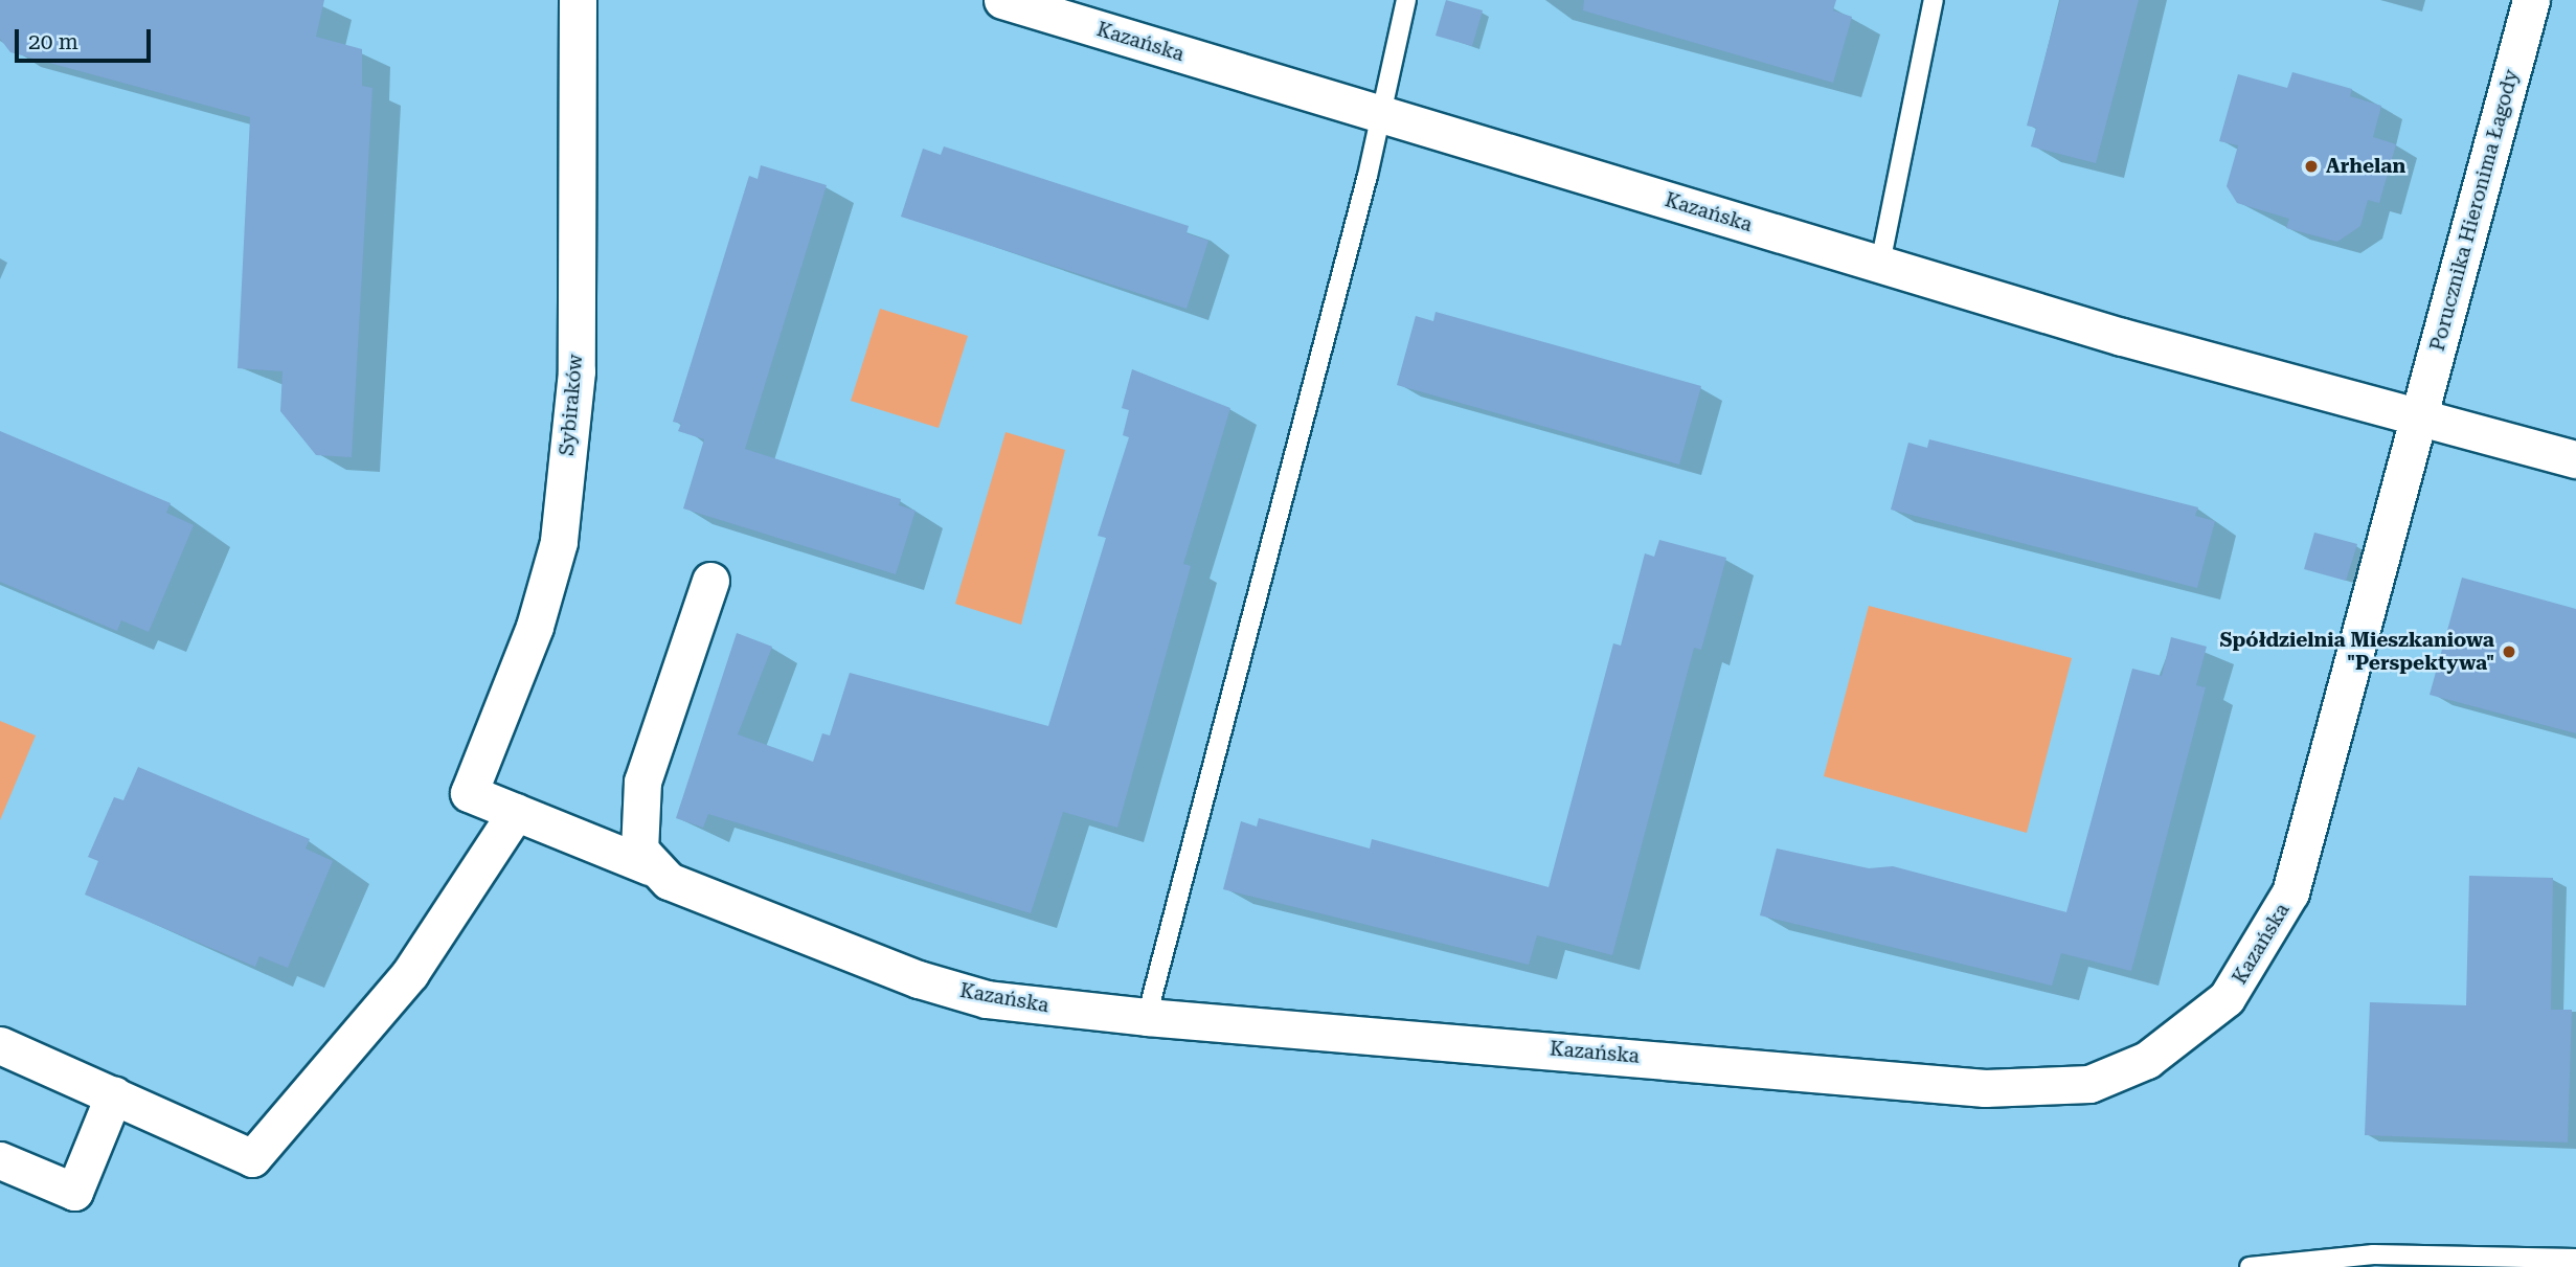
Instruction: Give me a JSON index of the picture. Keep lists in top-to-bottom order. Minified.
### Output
{"streets":{"street":["Kazańska","Porucznika Hieronima Łagody","Sybiraków"]},"crossings":[["Kazańska","Porucznika Hieronima Łagody"],["Kazańska","Sybiraków"]],"places":["Arhelan","Spółdzielnia Mieszkaniowa \"Perspektywa\""],"scale_bar":"20 m"}
